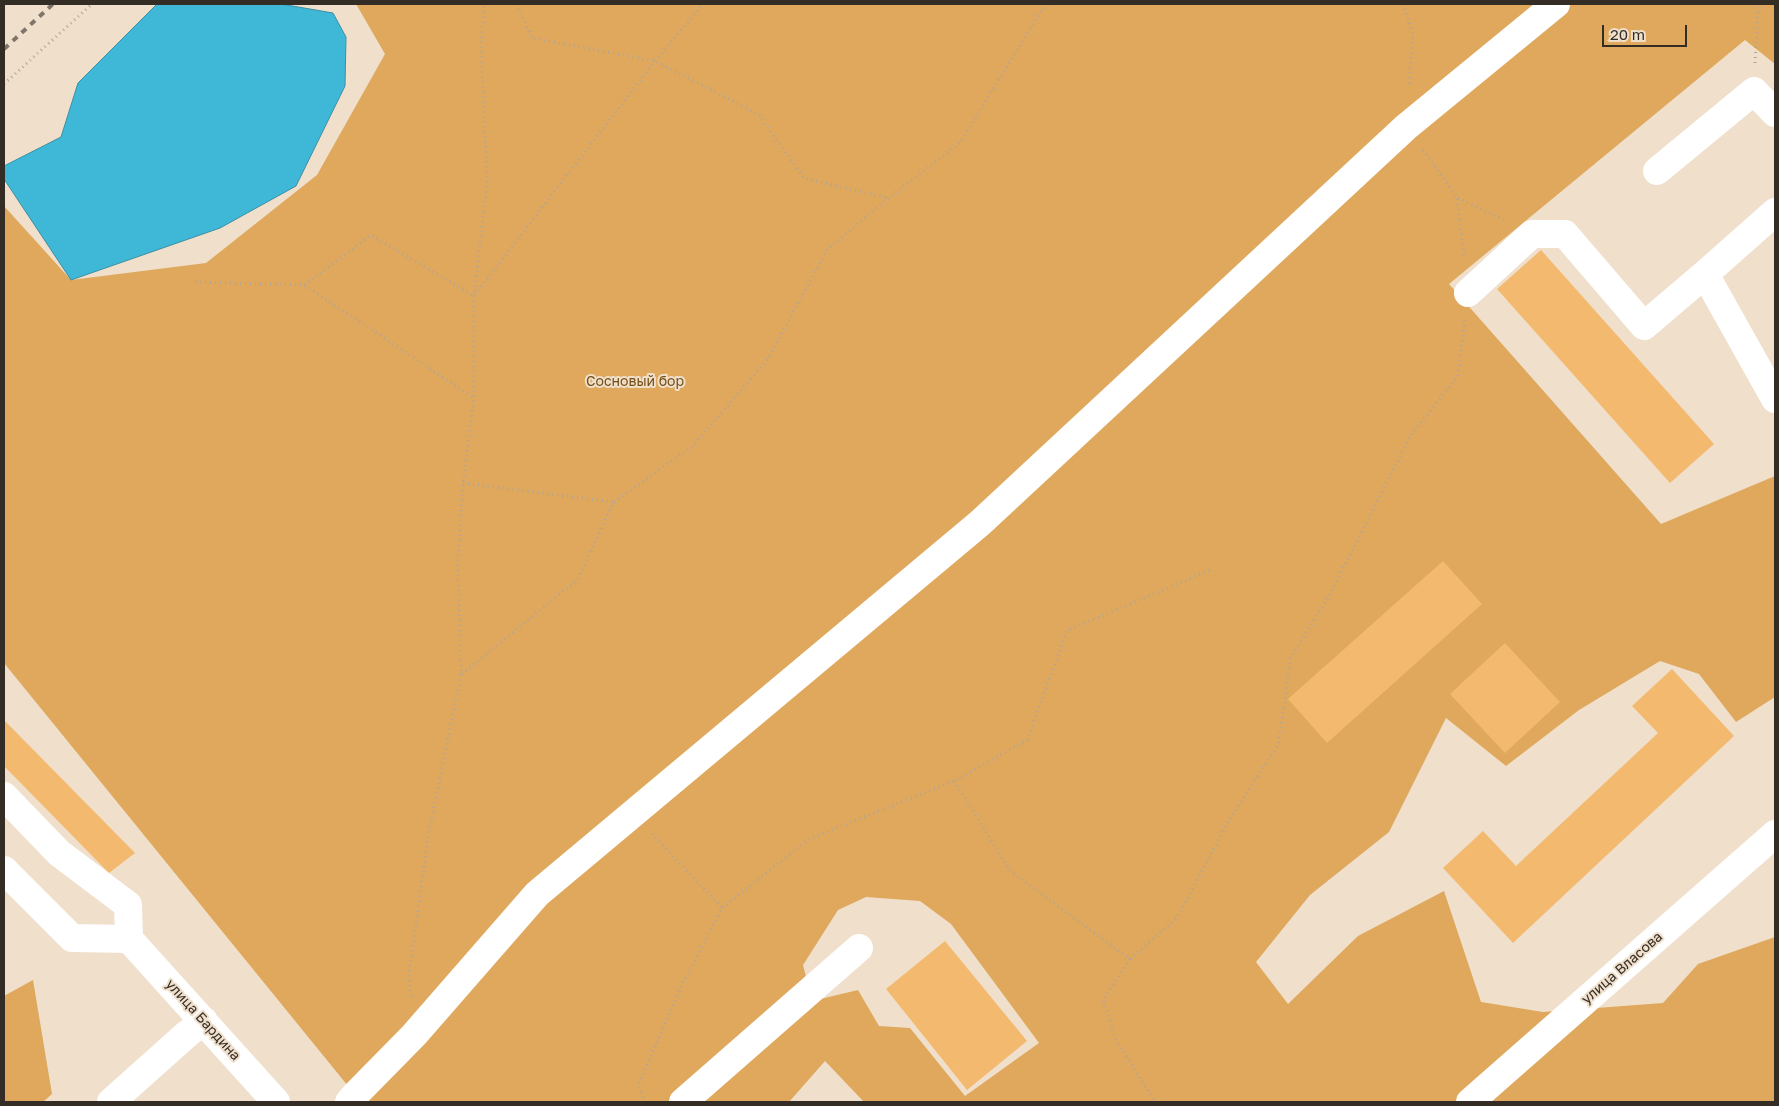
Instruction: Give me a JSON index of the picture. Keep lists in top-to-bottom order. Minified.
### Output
{"streets":{"street":["улица Власова","улица Бардина"]},"parks":["Сосновый бор"],"scale_bar":"20 m"}
